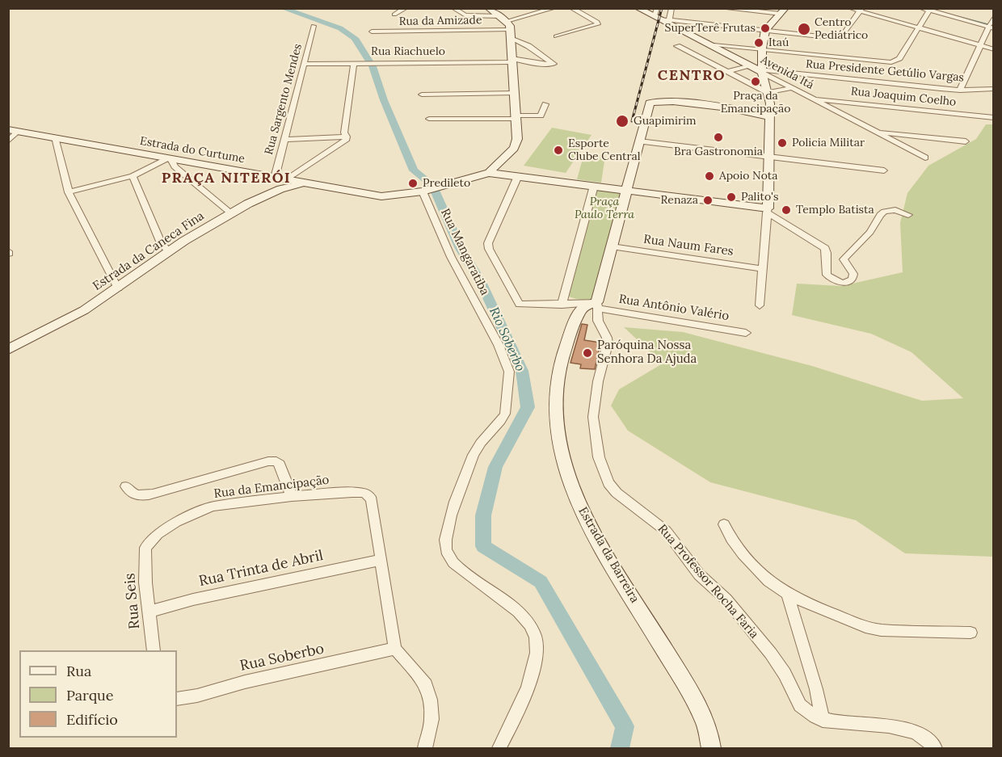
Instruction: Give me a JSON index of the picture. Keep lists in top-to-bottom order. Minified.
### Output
{"streets":{"main road":["Avenida Itá","Estrada do Curtume","Estrada da Caneca Fina","Estrada da Barreira"],"street":["Rua da Amizade","Rua Riachuelo","Rua Presidente Getúlio Vargas","Rua Joaquim Coelho","Rua Sargento Mendes","Rua Naum Fares","Rua Mangaratiba","Rua Antônio Valério","Rua da Emancipação","Rua Trinta de Abril","Rua Professor Rocha Faria","Rua Seis","Rua Soberbo"]},"crossings":[["Rua da Amizade","Rua Riachuelo"],["Rua Riachuelo","Rua Sargento Mendes"],["Rua Presidente Getúlio Vargas","Avenida Itá"],["Avenida Itá","Rua Joaquim Coelho"],["Rua Sargento Mendes","Estrada do Curtume"],["Estrada do Curtume","Estrada da Caneca Fina"],["Estrada da Caneca Fina","Rua Mangaratiba"],["Rua Antônio Valério","Rua Professor Rocha Faria"],["Rua da Emancipação","Rua Trinta de Abril"],["Rua da Emancipação","Rua Seis"],["Rua Trinta de Abril","Rua Seis"]],"districts":["CENTRO","PRAÇA NITERÓI"],"water":["Rio Soberbo"],"parks":["Praça Paulo Terra"],"places":["SuperTerê Frutas","Centro Pediátrico","Itaú","Praça da Emancipação","Guapimirim","Bra Gastronomia","Policia Militar","Esporte Clube Central","Apoio Nota","Predileto","Palito's","Renaza","Templo Batista","Paróquina Nossa Senhora Da Ajuda"],"legend":["Rua","Parque","Edifício"]}
